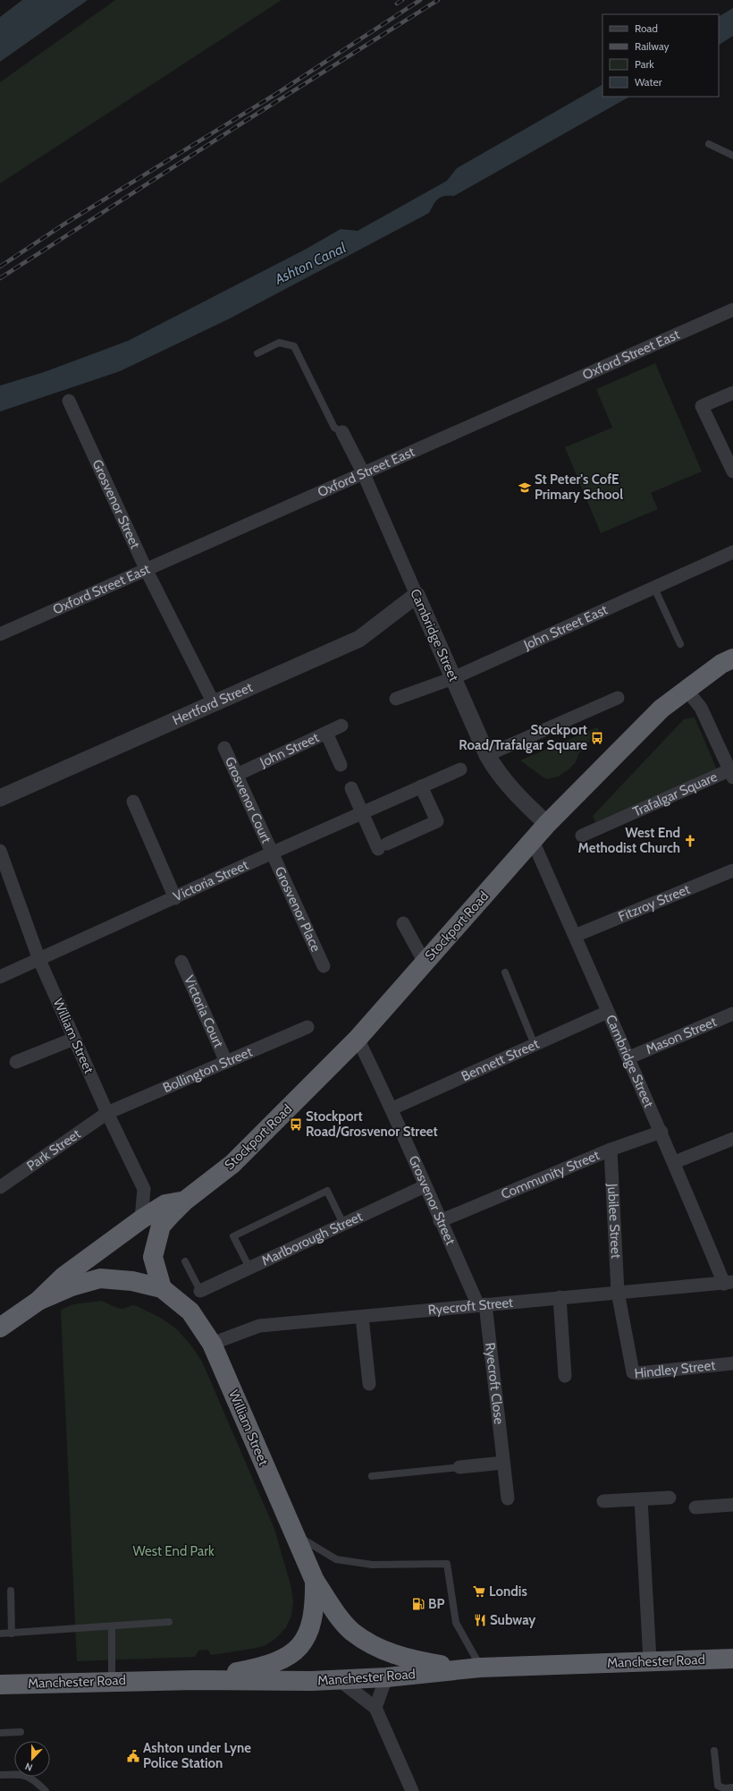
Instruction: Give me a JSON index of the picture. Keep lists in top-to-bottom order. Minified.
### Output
{"streets":{"highway":["Stockport Road","William Street","Manchester Road"],"street":["Oxford Street East","Grosvenor Street","John Street East","Cambridge Street","Hertford Street","John Street","Trafalgar Square","Grosvenor Court","Victoria Street","Fitzroy Street","Grosvenor Place","Victoria Court","Mason Street","Bennett Street","Bollington Street","Park Street","Community Street","Jubilee Street","Marlborough Street","Ryecroft Street","Hindley Street","Ryecroft Close"]},"crossings":[["Oxford Street East","Grosvenor Street"],["Oxford Street East","Cambridge Street"],["Grosvenor Street","Hertford Street"],["Grosvenor Street","Stockport Road"],["Grosvenor Street","Bennett Street"],["Grosvenor Street","Community Street"],["Grosvenor Street","Marlborough Street"],["Grosvenor Street","Ryecroft Street"],["Grosvenor Street","Ryecroft Close"],["John Street East","Cambridge Street"],["Cambridge Street","Hertford Street"],["Cambridge Street","Fitzroy Street"],["Cambridge Street","Stockport Road"],["Cambridge Street","Mason Street"],["Cambridge Street","Bennett Street"],["Cambridge Street","Community Street"],["Cambridge Street","Ryecroft Street"],["John Street","Grosvenor Court"],["Grosvenor Court","Victoria Street"],["Grosvenor Court","Grosvenor Place"],["Victoria Street","Grosvenor Place"],["Victoria Street","William Street"],["Stockport Road","William Street"],["Victoria Court","Bollington Street"],["William Street","Bollington Street"],["William Street","Park Street"],["William Street","Ryecroft Street"],["Bollington Street","Park Street"],["Community Street","Jubilee Street"],["Jubilee Street","Ryecroft Street"],["Jubilee Street","Hindley Street"],["Ryecroft Street","Hindley Street"],["Ryecroft Street","Ryecroft Close"]],"water":["Ashton Canal"],"parks":["West End Park"],"places":{"school or university":["St Peter's CofE Primary School"],"bus stop":["Stockport Road/Trafalgar Square","Stockport Road/Grosvenor Street"],"church":["West End Methodist Church"],"supermarket":["Londis"],"fuel station":["BP"],"restaurant":["Subway"],"public building":["Ashton under Lyne Police Station"]},"legend":["Road","Railway","Park","Water"],"north":"bottom"}
